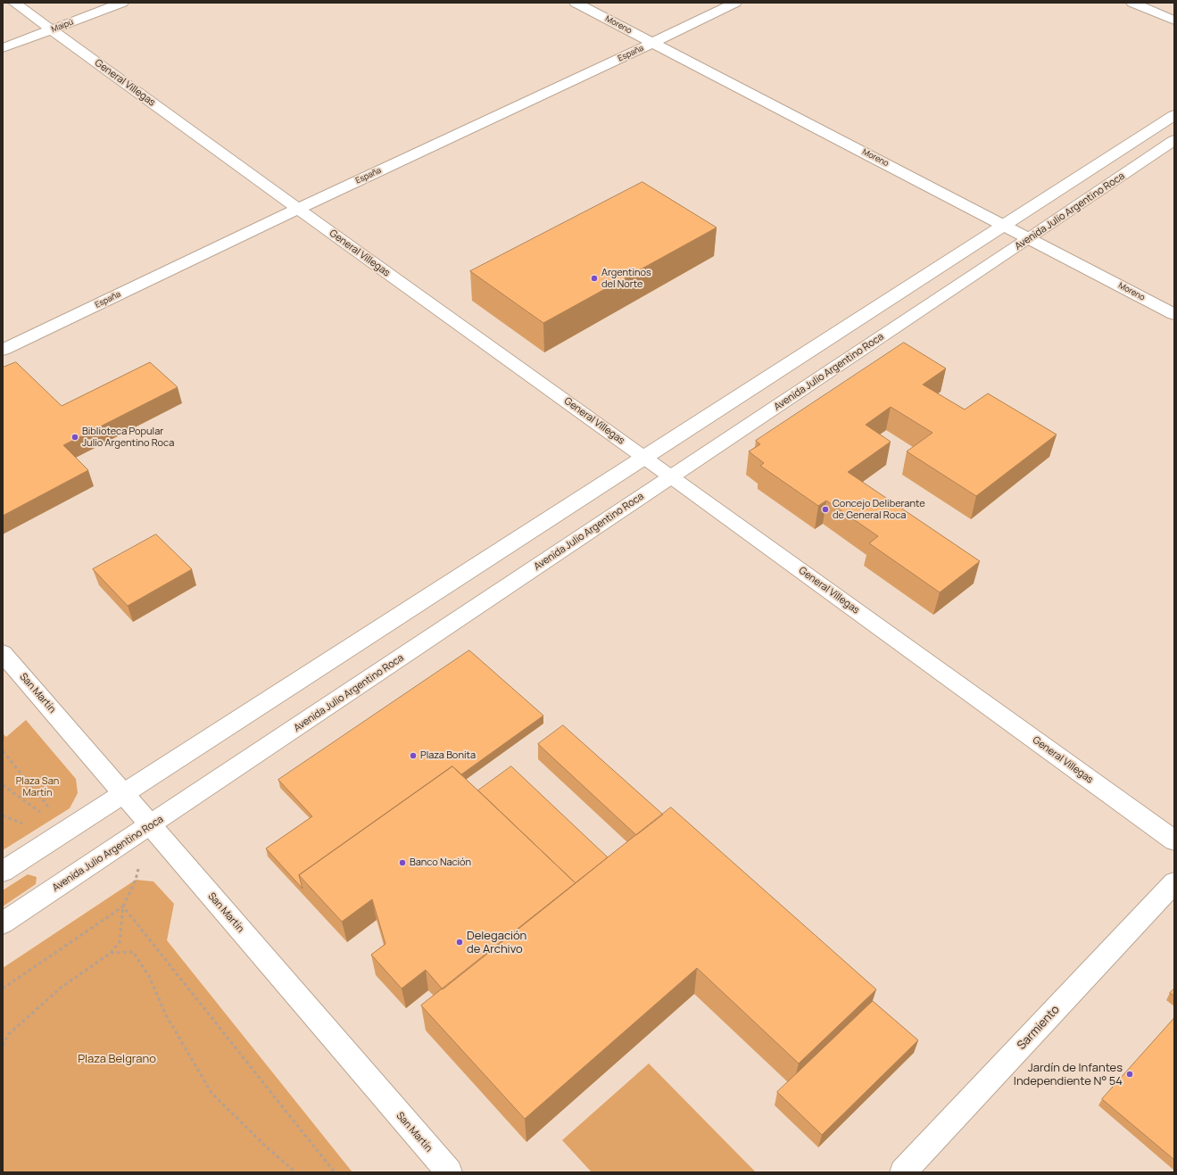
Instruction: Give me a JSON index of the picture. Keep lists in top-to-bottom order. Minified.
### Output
{"streets":{"street":["Moreno","Maipú","España","General Villegas","Avenida Julio Argentino Roca","San Martín","Sarmiento"]},"crossings":[["Moreno","España"],["Moreno","Avenida Julio Argentino Roca"],["Maipú","General Villegas"],["España","General Villegas"],["General Villegas","Avenida Julio Argentino Roca"],["Avenida Julio Argentino Roca","San Martín"]],"parks":["Plaza San Martín","Plaza Belgrano"],"places":["Argentinos del Norte","Biblioteca Popular Julio Argentino Roca","Concejo Deliberante de General Roca","Plaza Bonita","Banco Nación","Delegación de Archivo","Jardín de Infantes Independiente N° 54"]}
